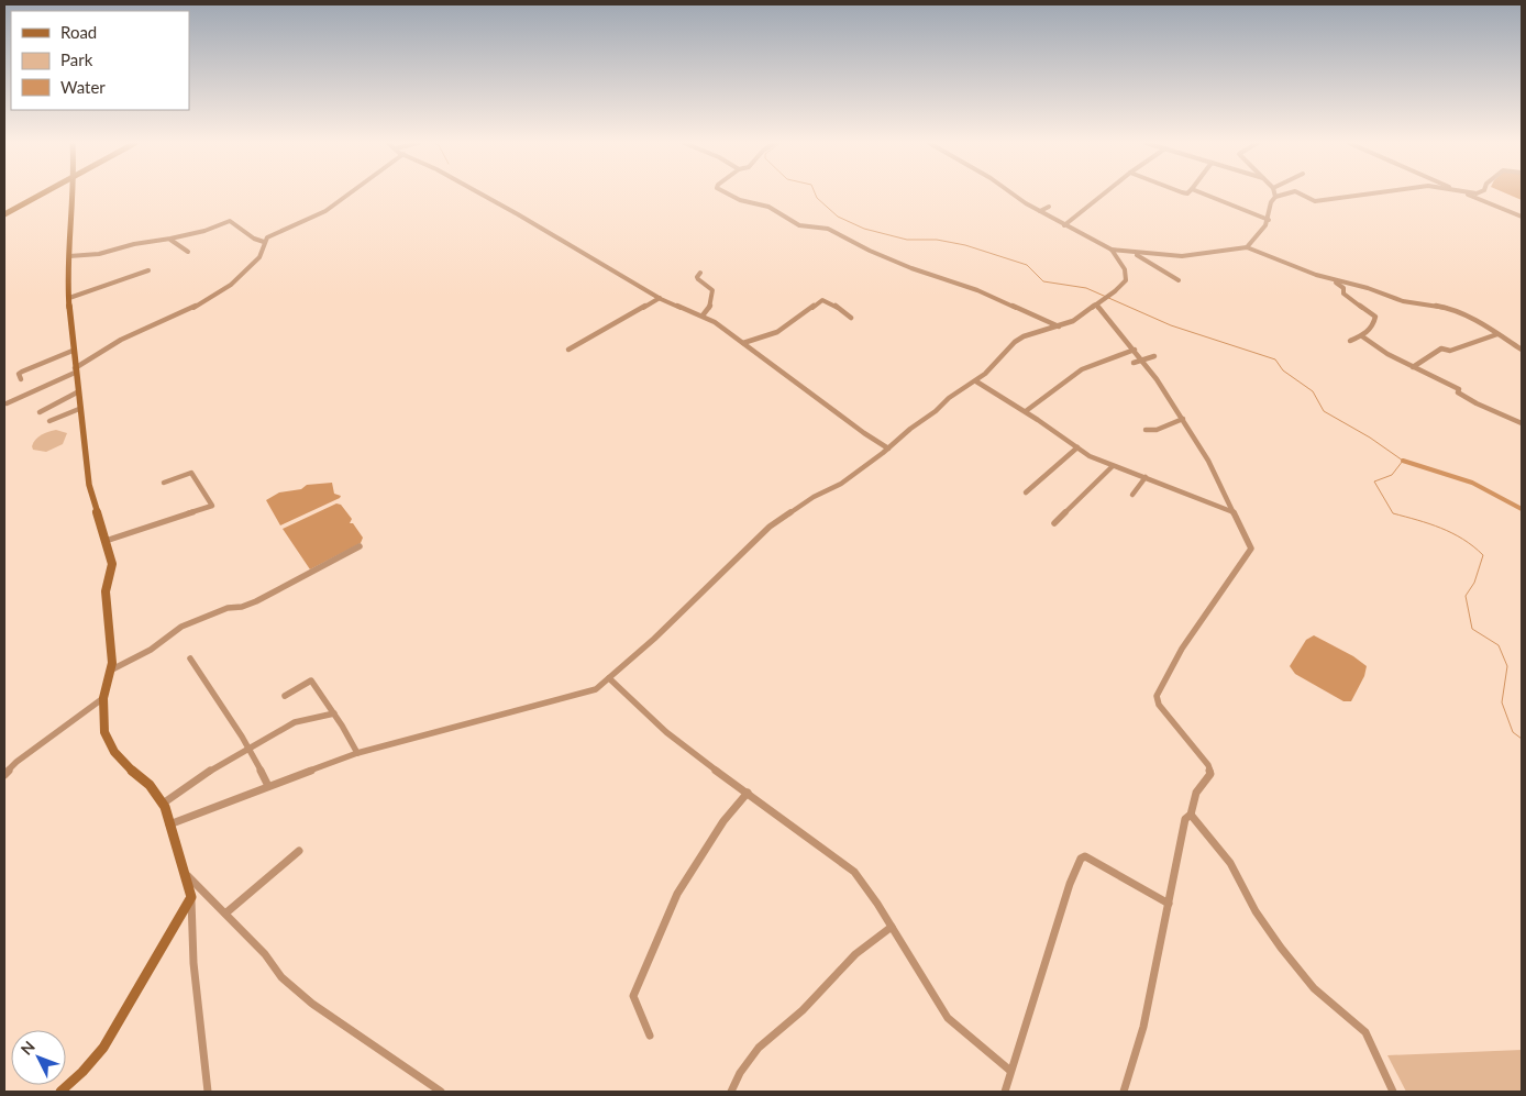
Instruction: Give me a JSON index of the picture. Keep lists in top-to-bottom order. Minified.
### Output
{"legend":["Road","Park","Water"],"north":"top left"}
